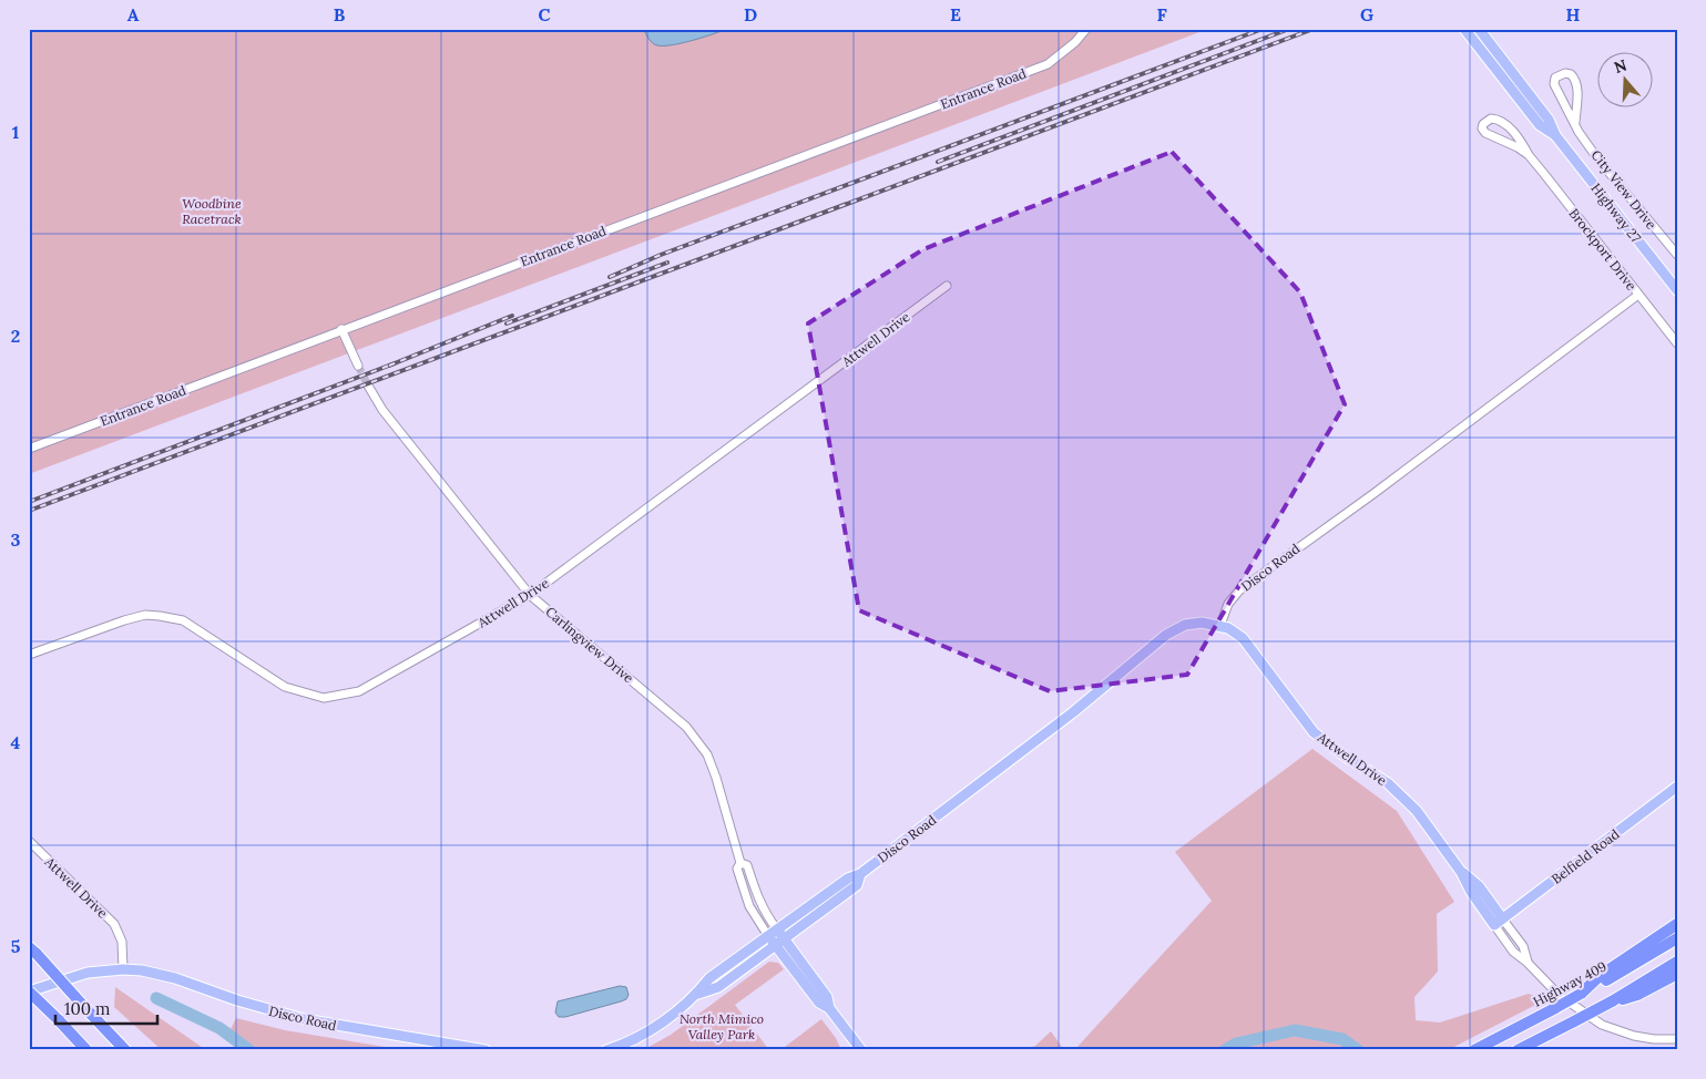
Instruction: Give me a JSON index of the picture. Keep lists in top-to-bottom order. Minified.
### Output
{"streets":{"highway":["Highway 409"],"main road":["Highway 27","Attwell Drive","Disco Road","Carlingview Drive","Belfield Road"],"street":["Entrance Road","City View Drive","Brockport Drive"]},"crossings":[["Brockport Drive","Disco Road"],["Attwell Drive","Disco Road"],["Attwell Drive","Carlingview Drive"],["Attwell Drive","Belfield Road"],["Disco Road","Carlingview Drive"]],"parks":["Woodbine Racetrack","North Mimico Valley Park"],"scale_bar":"100 m","north":"top","grid":{"columns":["A","B","C","D","E","F","G","H"],"rows":["1","2","3","4","5"]}}
